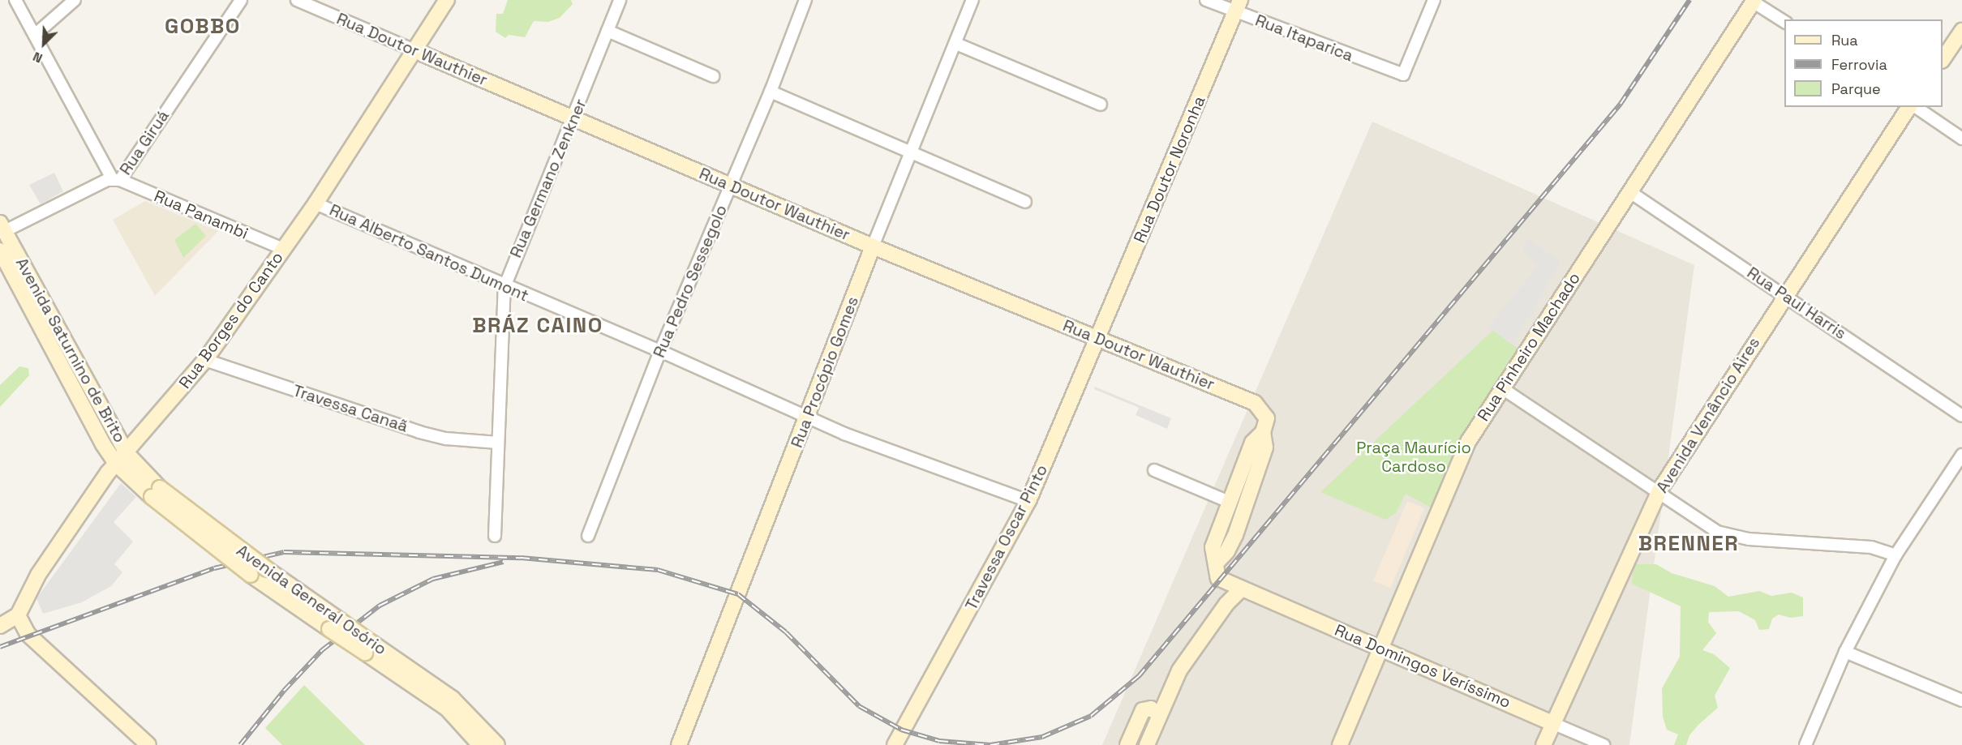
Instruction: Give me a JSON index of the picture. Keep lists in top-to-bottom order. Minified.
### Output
{"streets":{"street":["Rua Itaparica","Rua Doutor Wauthier","Rua Giruá","Rua Doutor Noronha","Rua Germano Zenkner","Rua Panambi","Rua Alberto Santos Dumont","Rua Pedro Sessegolo","Rua Paul Harris","Rua Borges do Canto","Rua Pinheiro Machado","Avenida Saturnino de Brito","Rua Procópio Gomes","Travessa Canaã","Avenida Venâncio Aires","Travessa Oscar Pinto","Avenida General Osório","Rua Domingos Veríssimo"]},"crossings":[["Rua Itaparica","Rua Doutor Noronha"],["Rua Doutor Wauthier","Rua Doutor Noronha"],["Rua Doutor Wauthier","Rua Germano Zenkner"],["Rua Doutor Wauthier","Rua Pedro Sessegolo"],["Rua Doutor Wauthier","Rua Borges do Canto"],["Rua Doutor Wauthier","Rua Procópio Gomes"],["Rua Doutor Wauthier","Travessa Oscar Pinto"],["Rua Giruá","Rua Panambi"],["Rua Giruá","Avenida Saturnino de Brito"],["Rua Doutor Noronha","Travessa Oscar Pinto"],["Rua Germano Zenkner","Rua Alberto Santos Dumont"],["Rua Germano Zenkner","Travessa Canaã"],["Rua Panambi","Rua Borges do Canto"],["Rua Alberto Santos Dumont","Rua Pedro Sessegolo"],["Rua Alberto Santos Dumont","Rua Borges do Canto"],["Rua Alberto Santos Dumont","Rua Procópio Gomes"],["Rua Alberto Santos Dumont","Travessa Oscar Pinto"],["Rua Paul Harris","Rua Pinheiro Machado"],["Rua Paul Harris","Avenida Venâncio Aires"],["Rua Borges do Canto","Avenida Saturnino de Brito"],["Rua Borges do Canto","Travessa Canaã"],["Rua Borges do Canto","Avenida General Osório"],["Rua Pinheiro Machado","Rua Domingos Veríssimo"],["Avenida Saturnino de Brito","Avenida General Osório"],["Avenida Venâncio Aires","Rua Domingos Veríssimo"]],"districts":["GOBBO","BRÁZ CAINO","BRENNER"],"parks":["Praça Maurício Cardoso"],"legend":["Rua","Ferrovia","Parque"],"north":"bottom left"}
